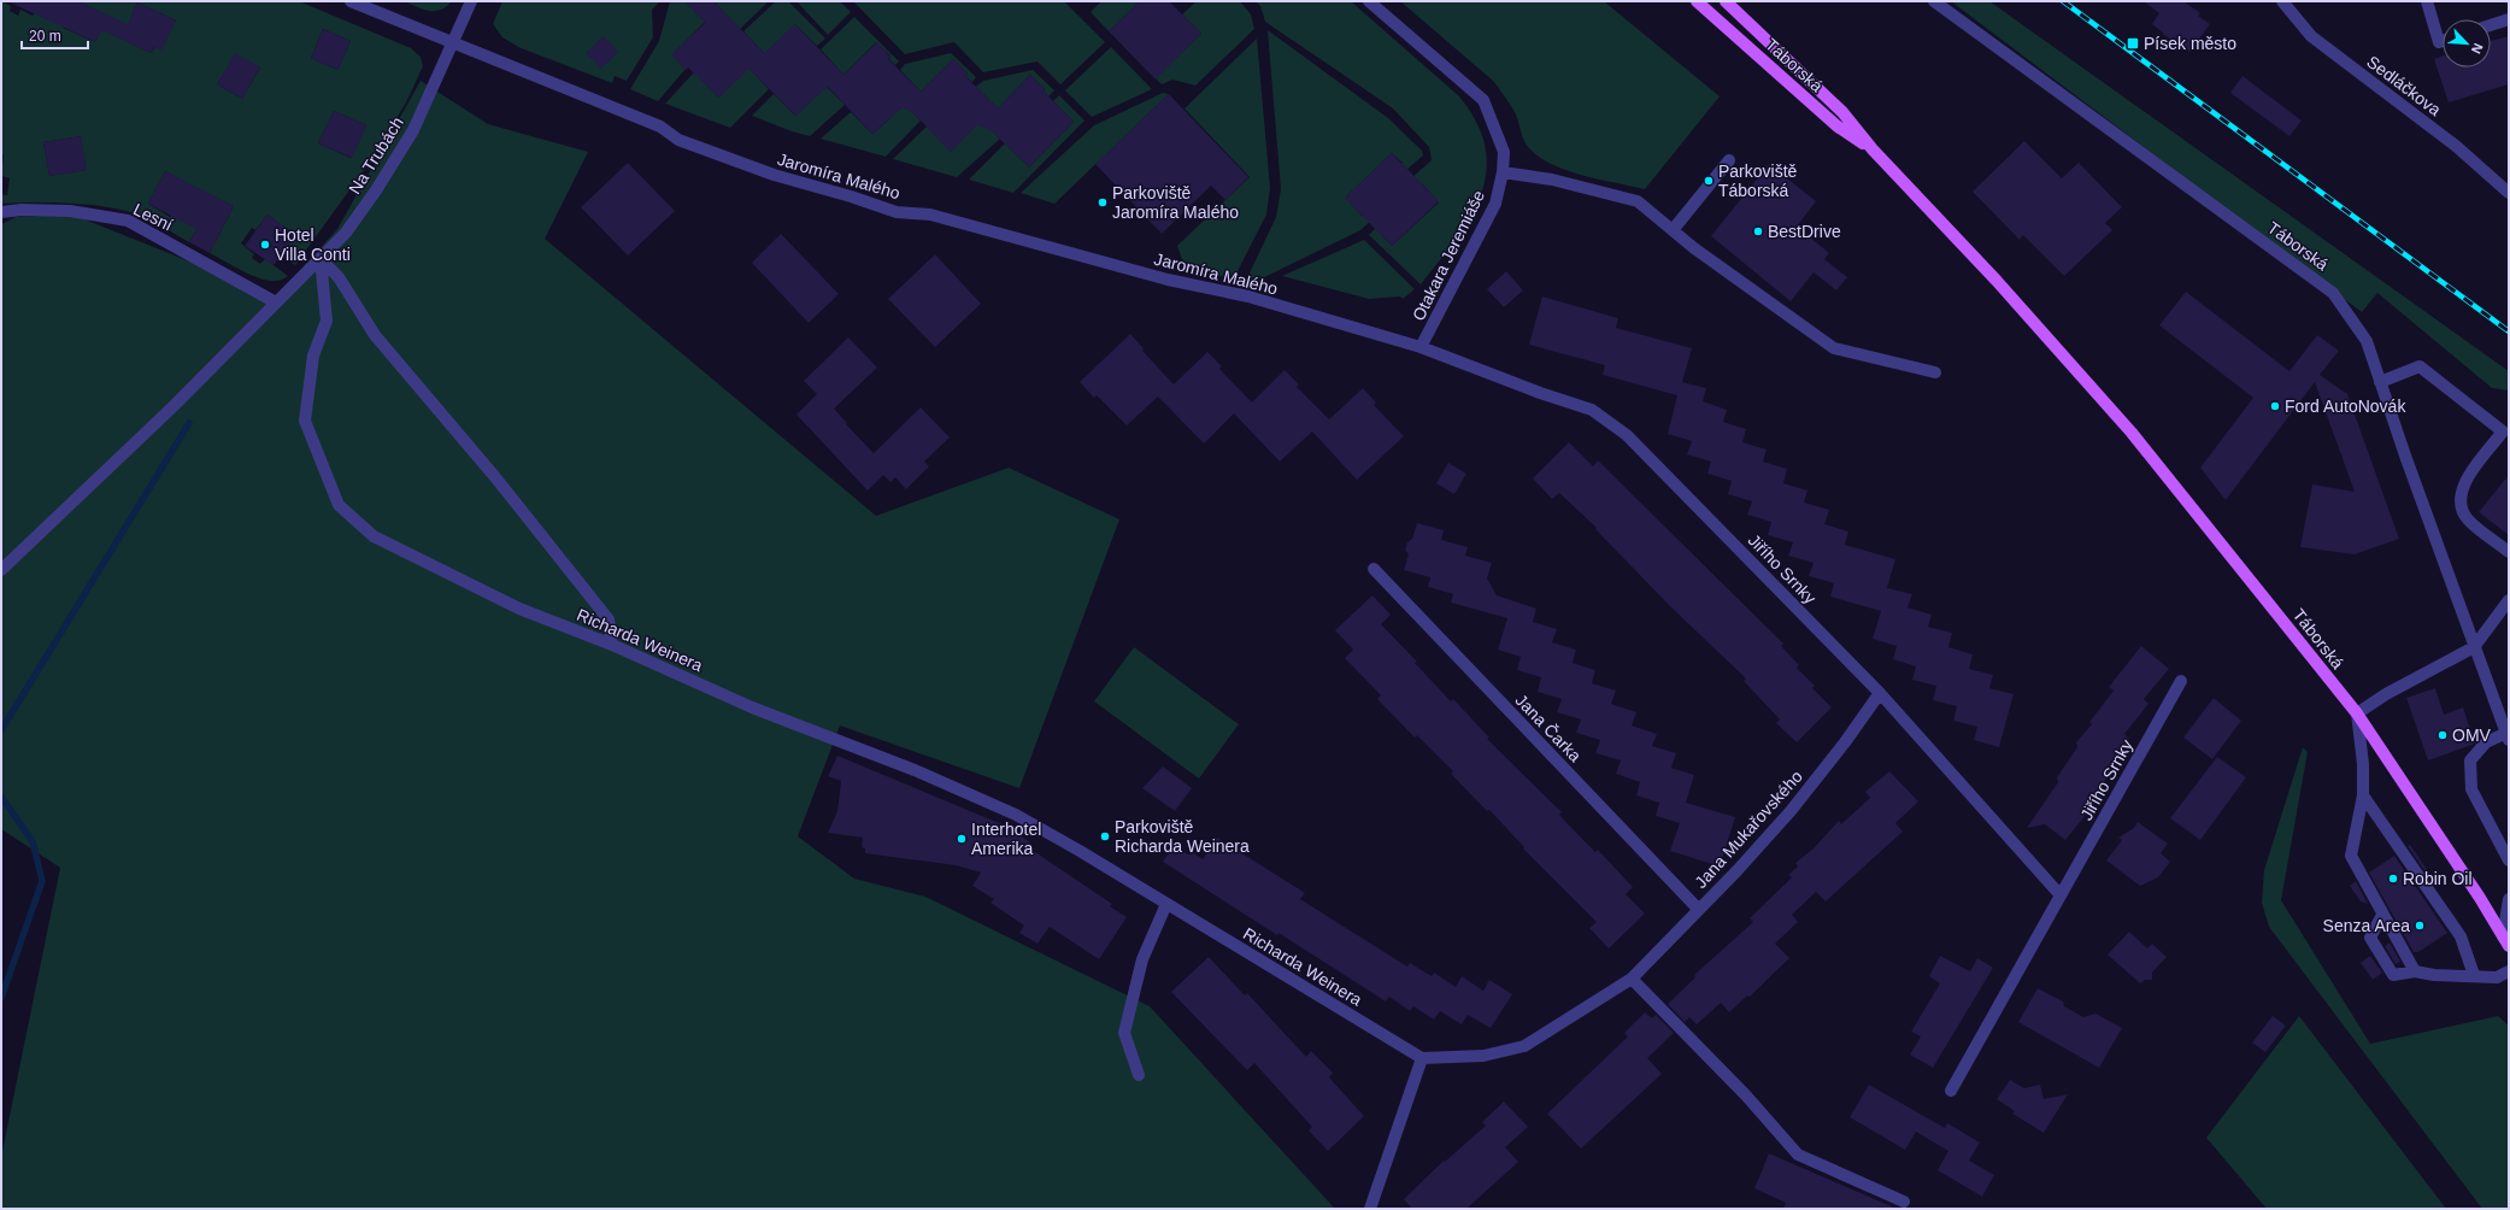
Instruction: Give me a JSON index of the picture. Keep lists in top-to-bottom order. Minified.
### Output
{"streets":{"main road":["Táborská"],"street":["Sedláčkova","Na Trubách","Jaromíra Malého","Lesní","Otakara Jeremiáše","Jiřího Srnky","Richarda Weinera","Jana Čarka","Jana Mukařovského"]},"crossings":[["Na Trubách","Jaromíra Malého"],["Na Trubách","Lesní"],["Na Trubách","Richarda Weinera"],["Jaromíra Malého","Otakara Jeremiáše"],["Jaromíra Malého","Jiřího Srnky"],["Otakara Jeremiáše","Jiřího Srnky"],["Jiřího Srnky","Jana Mukařovského"],["Richarda Weinera","Jana Mukařovského"],["Jana Čarka","Jana Mukařovského"]],"places":{"transit":["Písek město"],"other":["Parkoviště Táborská","Parkoviště Jaromíra Malého","BestDrive","Hotel Villa Conti","Ford AutoNovák","OMV","Parkoviště Richarda Weinera","Interhotel Amerika","Robin Oil","Senza Area"]},"scale_bar":"20 m","north":"bottom right"}
